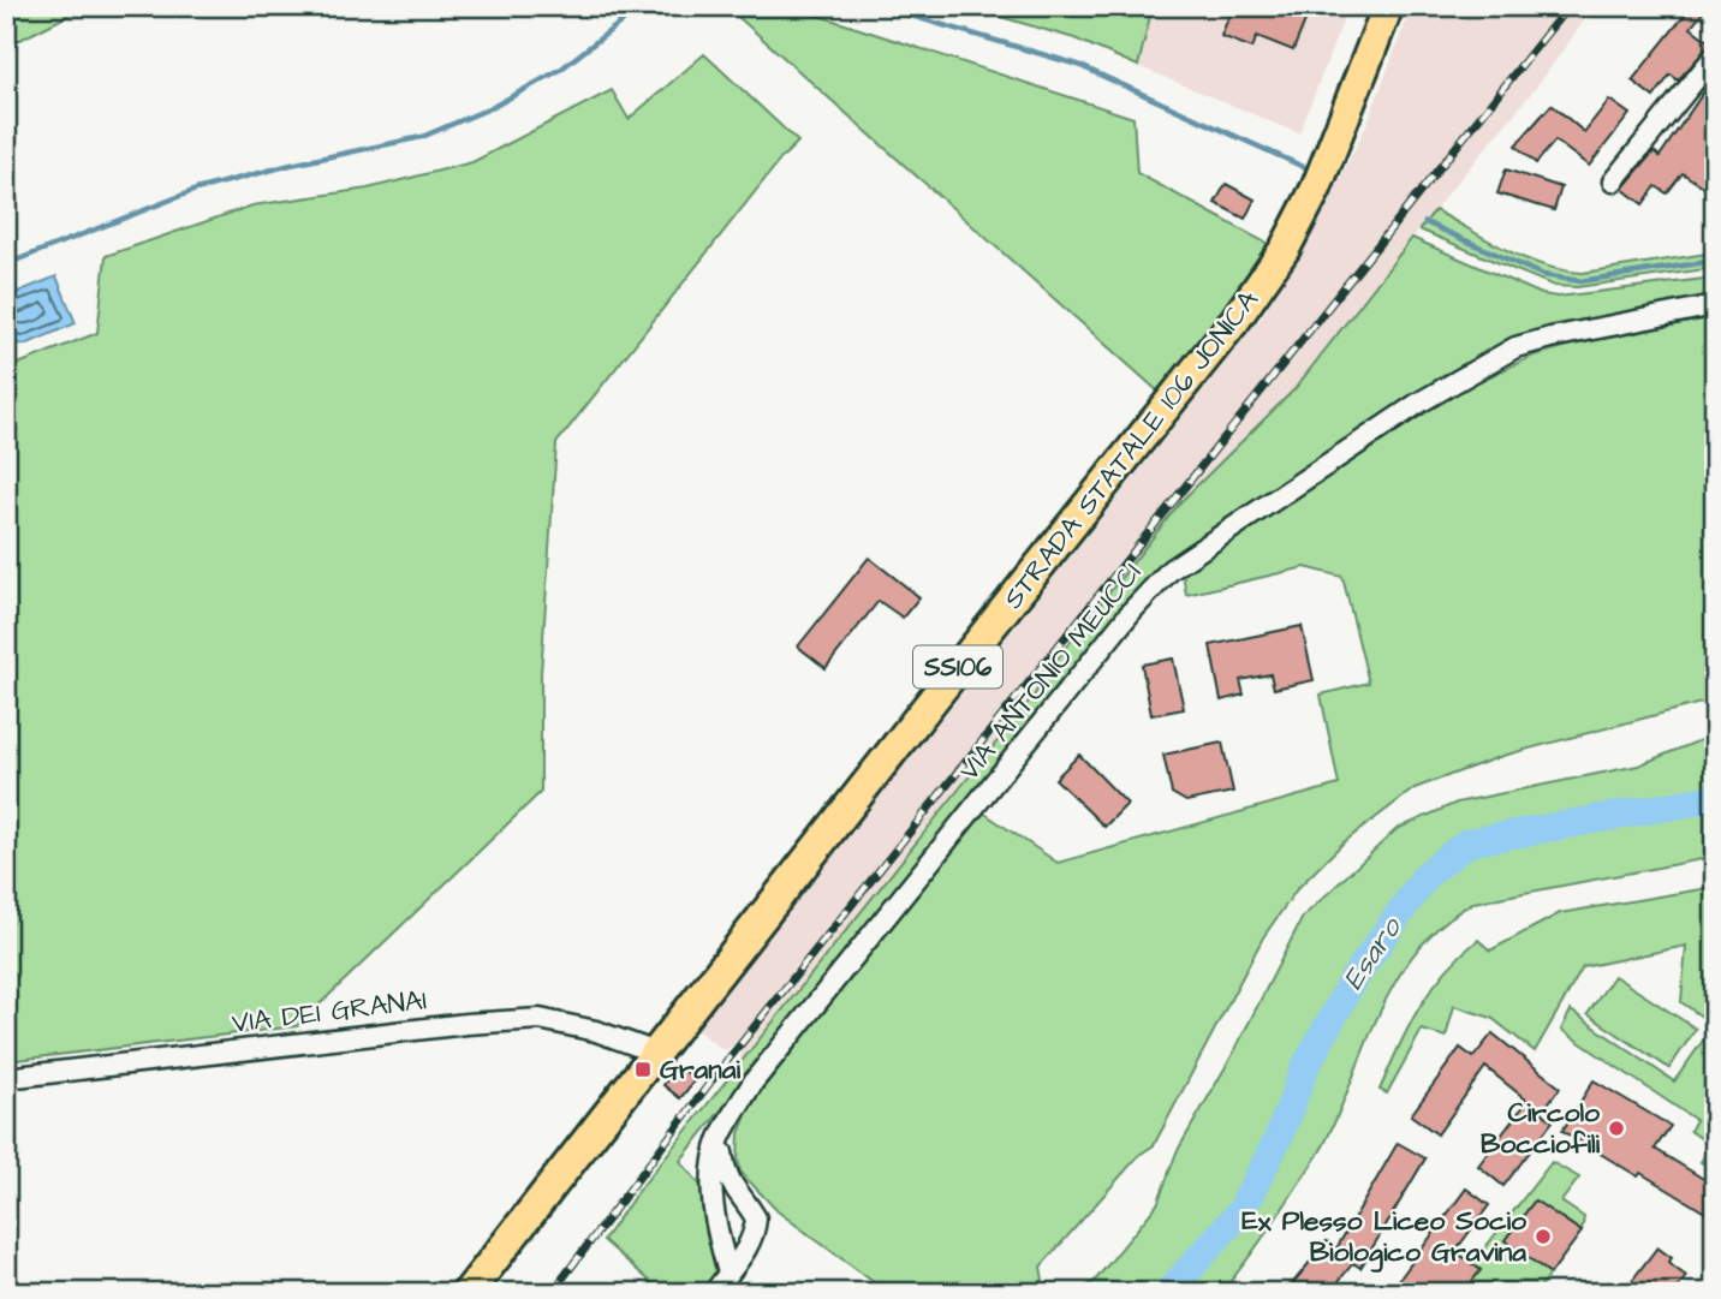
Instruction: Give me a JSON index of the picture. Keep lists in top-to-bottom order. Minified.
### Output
{"streets":{"main road":["STRADA STATALE 106 JONICA","SS106"],"street":["VIA ANTONIO MEUCCI","VIA DEI GRANAI"]},"crossings":[["STRADA STATALE 106 JONICA","VIA DEI GRANAI"]],"water":["Esaro"],"places":{"transit":["Granai"],"other":["Circolo Bocciofili","Ex Plesso Liceo Socio Biologico Gravina"]}}
